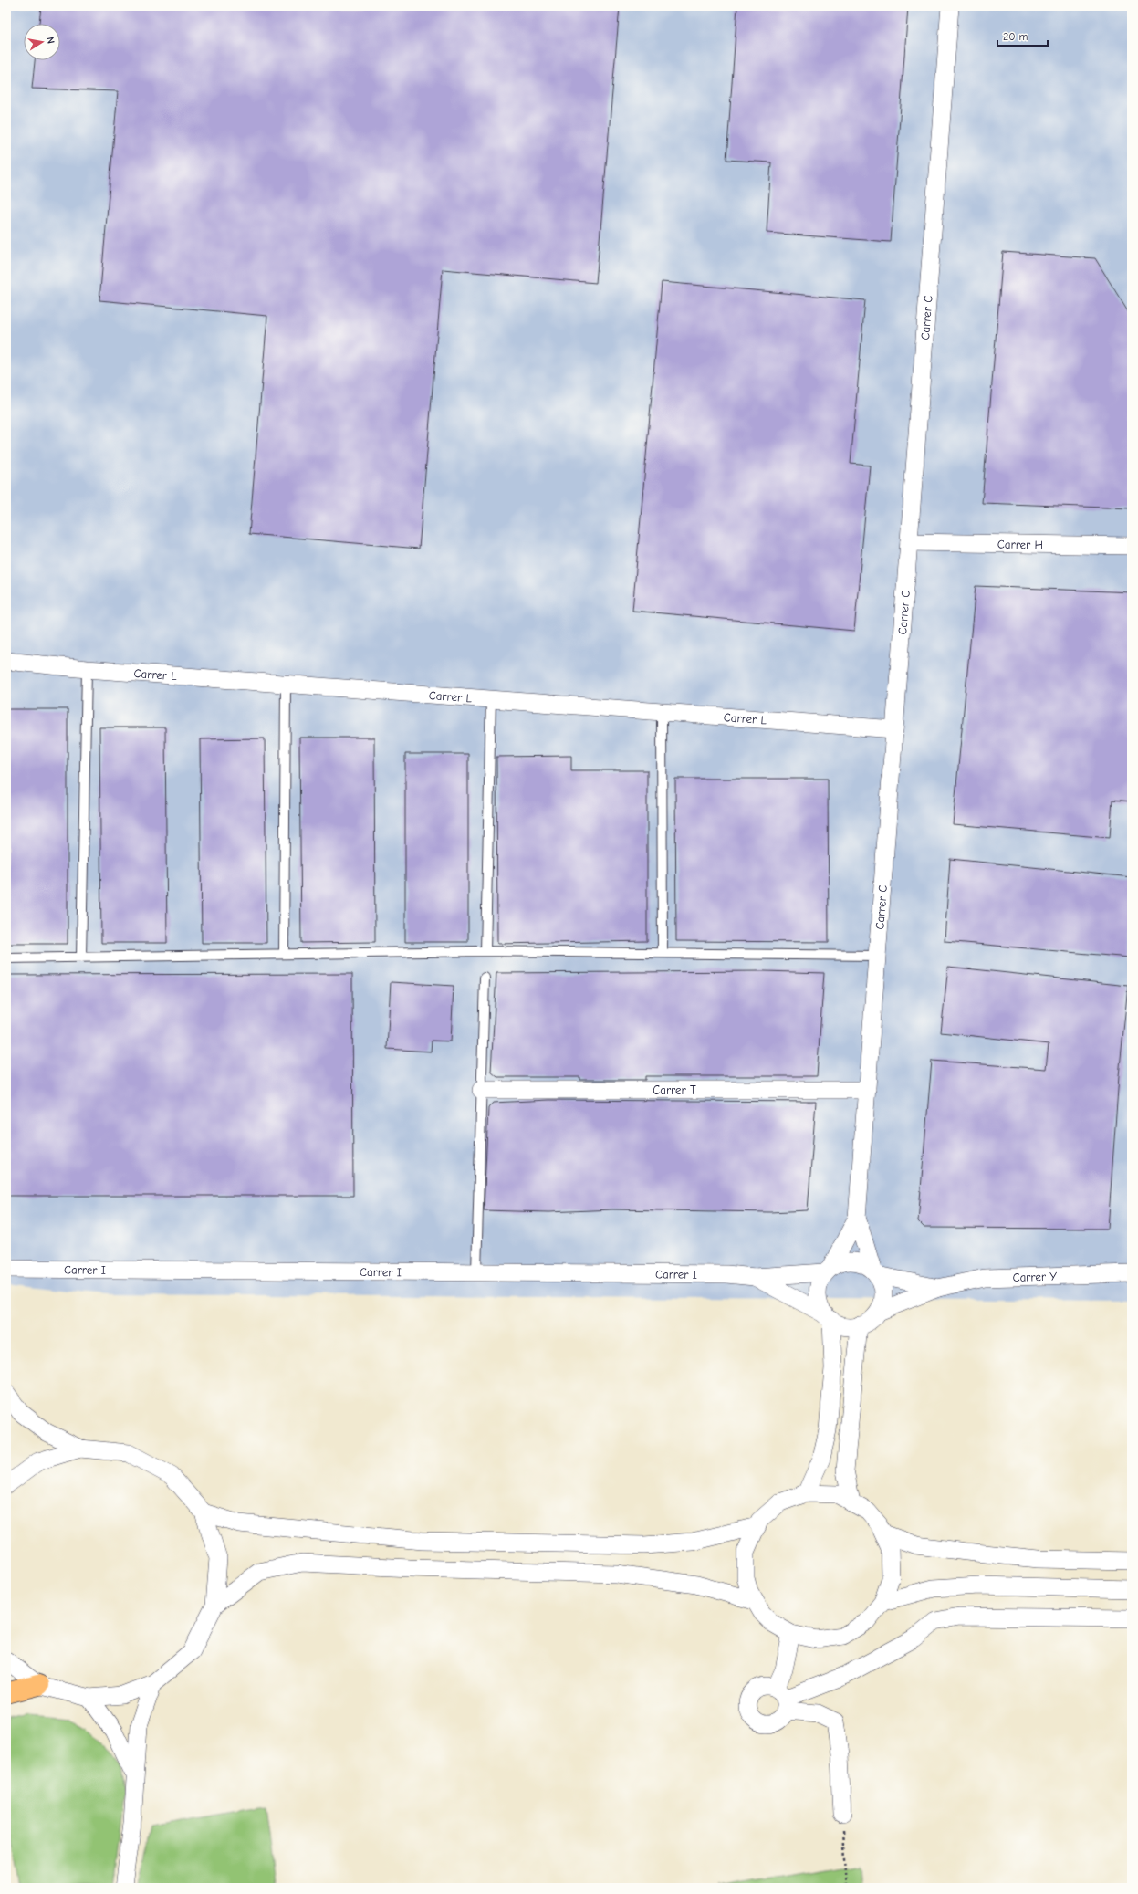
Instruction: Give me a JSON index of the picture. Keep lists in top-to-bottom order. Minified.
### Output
{"streets":{"street":["Carrer C","Carrer H","Carrer L","Carrer T","Carrer I","Carrer Y"]},"crossings":[["Carrer C","Carrer H"],["Carrer C","Carrer L"],["Carrer C","Carrer T"],["Carrer C","Carrer I"],["Carrer C","Carrer Y"],["Carrer I","Carrer Y"]],"scale_bar":"20 m","north":"right"}
